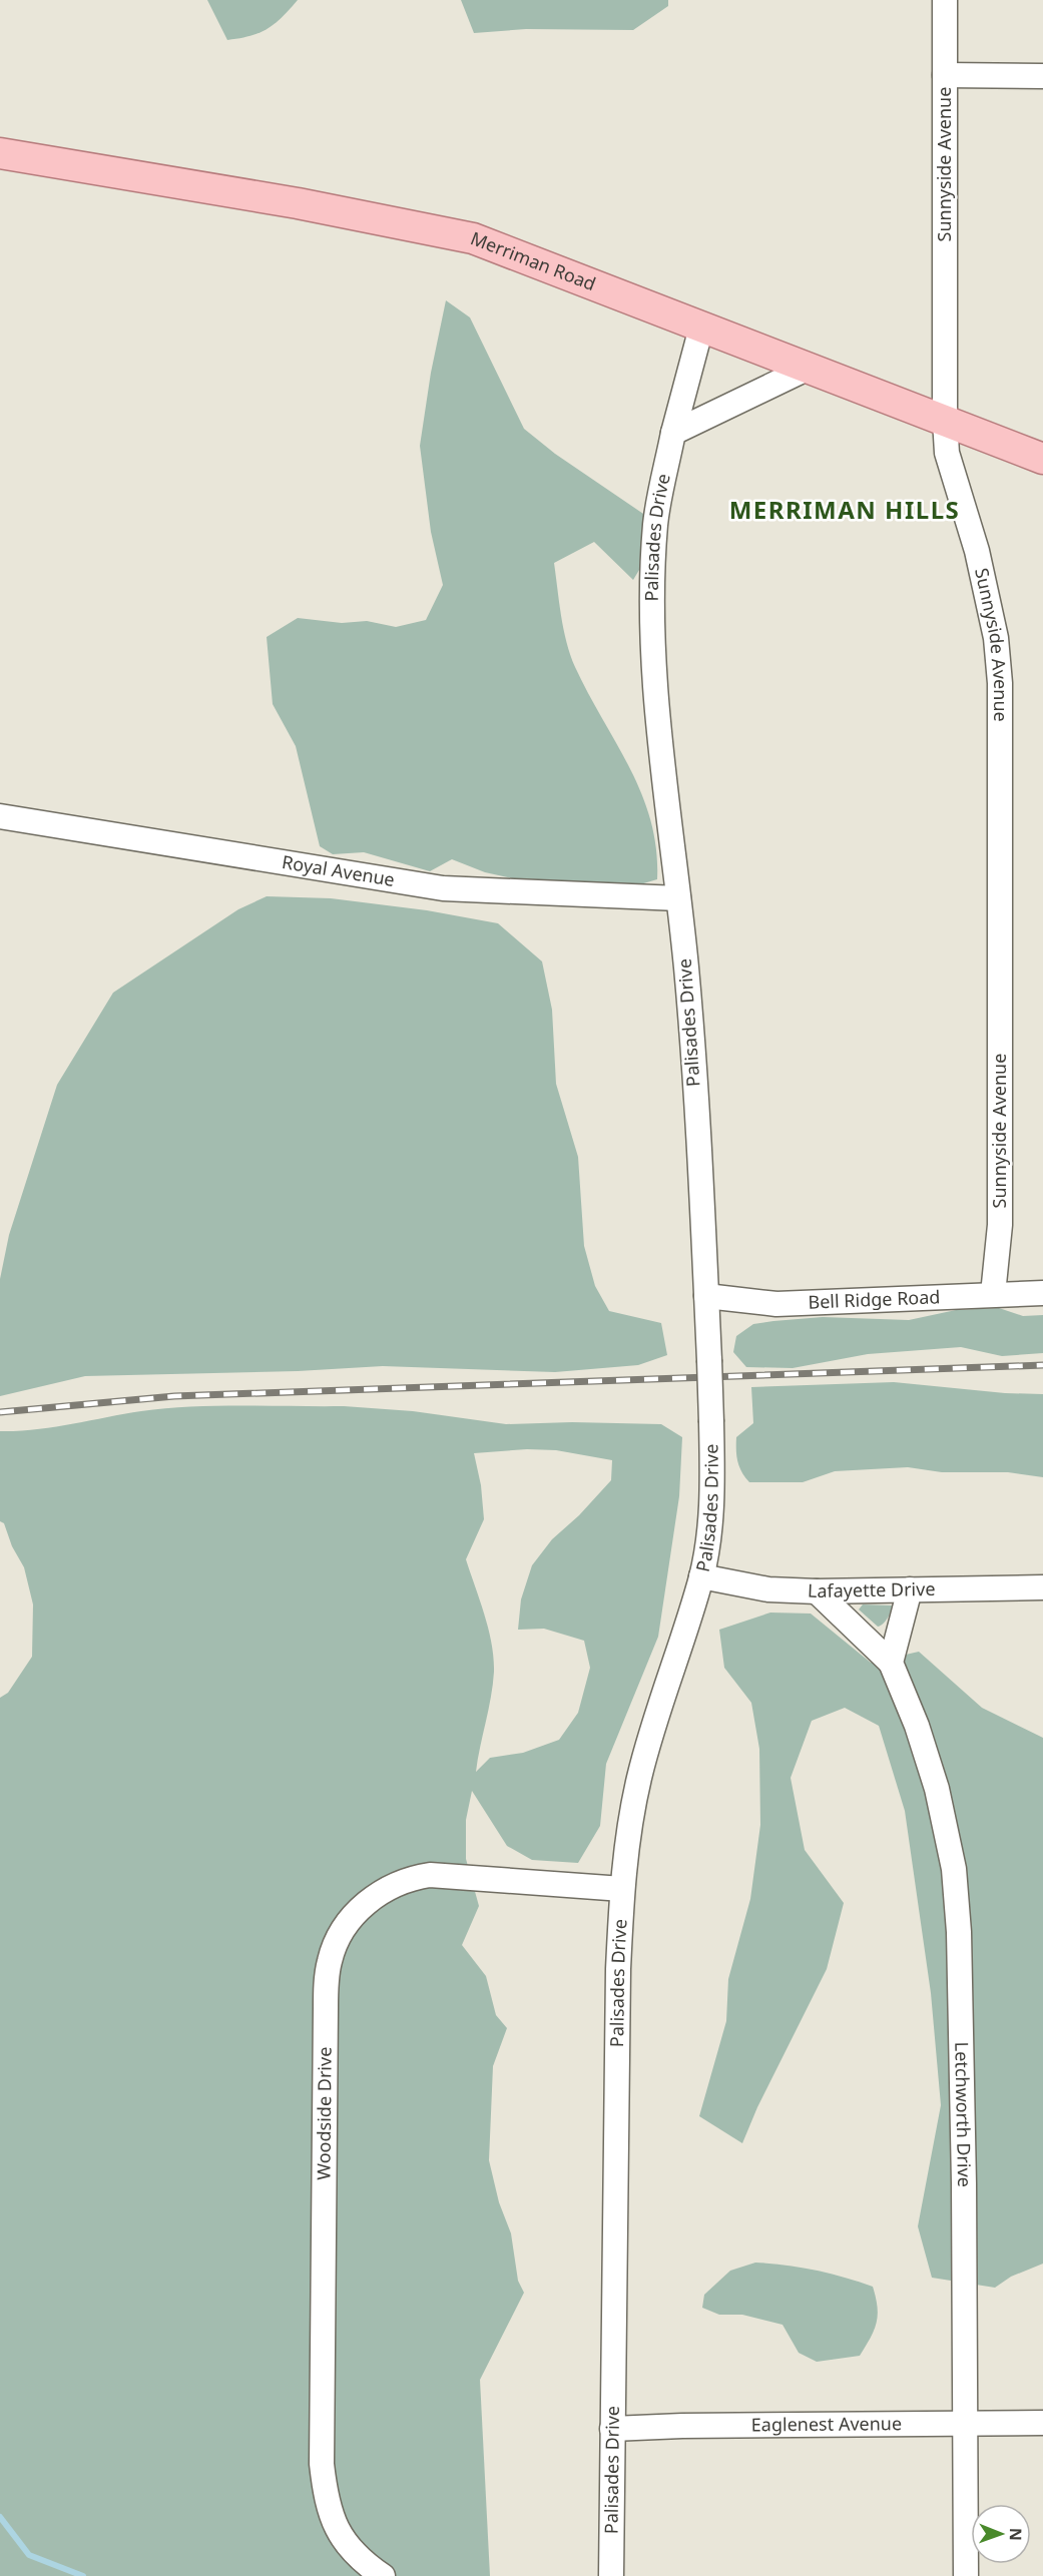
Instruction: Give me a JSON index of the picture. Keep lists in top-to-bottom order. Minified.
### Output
{"streets":{"main road":["Merriman Road"],"street":["Sunnyside Avenue","Palisades Drive","Royal Avenue","Bell Ridge Road","Lafayette Drive","Woodside Drive","Letchworth Drive","Eaglenest Avenue"]},"crossings":[["Sunnyside Avenue","Merriman Road"],["Sunnyside Avenue","Bell Ridge Road"],["Merriman Road","Palisades Drive"],["Palisades Drive","Royal Avenue"],["Palisades Drive","Bell Ridge Road"],["Palisades Drive","Lafayette Drive"],["Palisades Drive","Woodside Drive"],["Palisades Drive","Eaglenest Avenue"],["Lafayette Drive","Letchworth Drive"],["Letchworth Drive","Eaglenest Avenue"]],"districts":["MERRIMAN HILLS"],"north":"right"}
